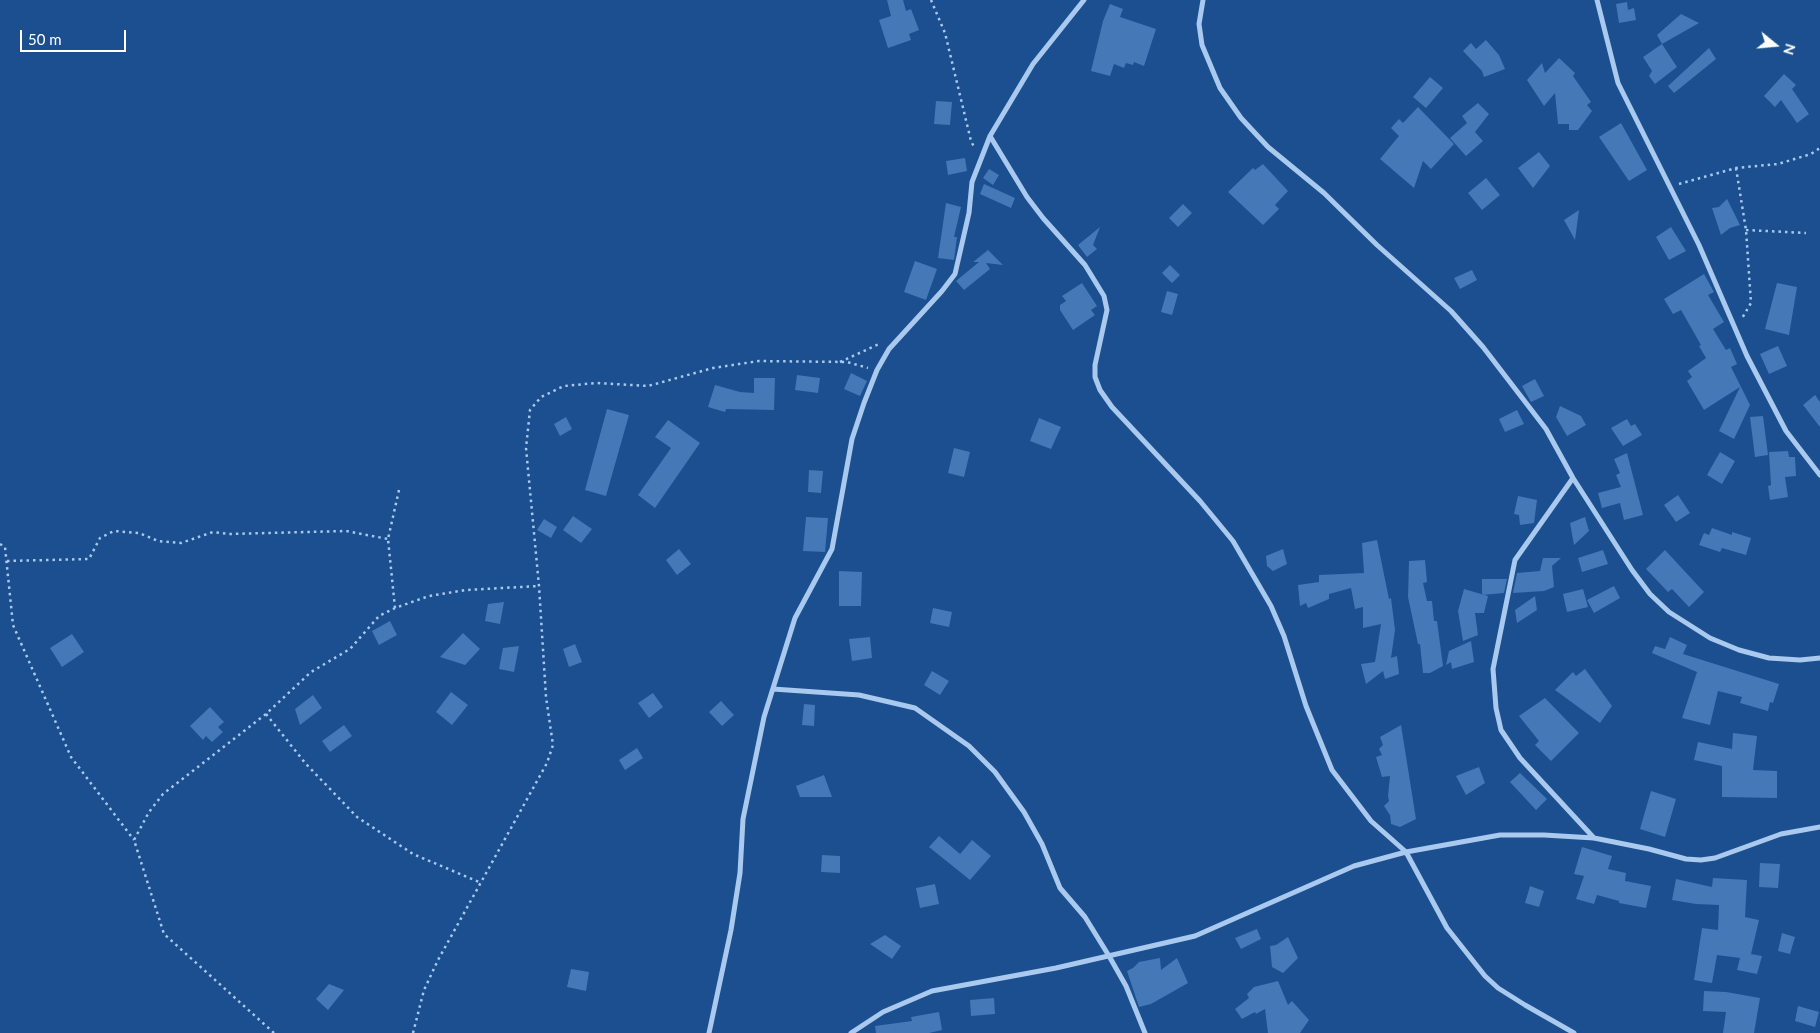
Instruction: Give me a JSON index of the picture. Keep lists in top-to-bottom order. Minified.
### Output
{"scale_bar":"50 m","north":"right"}
